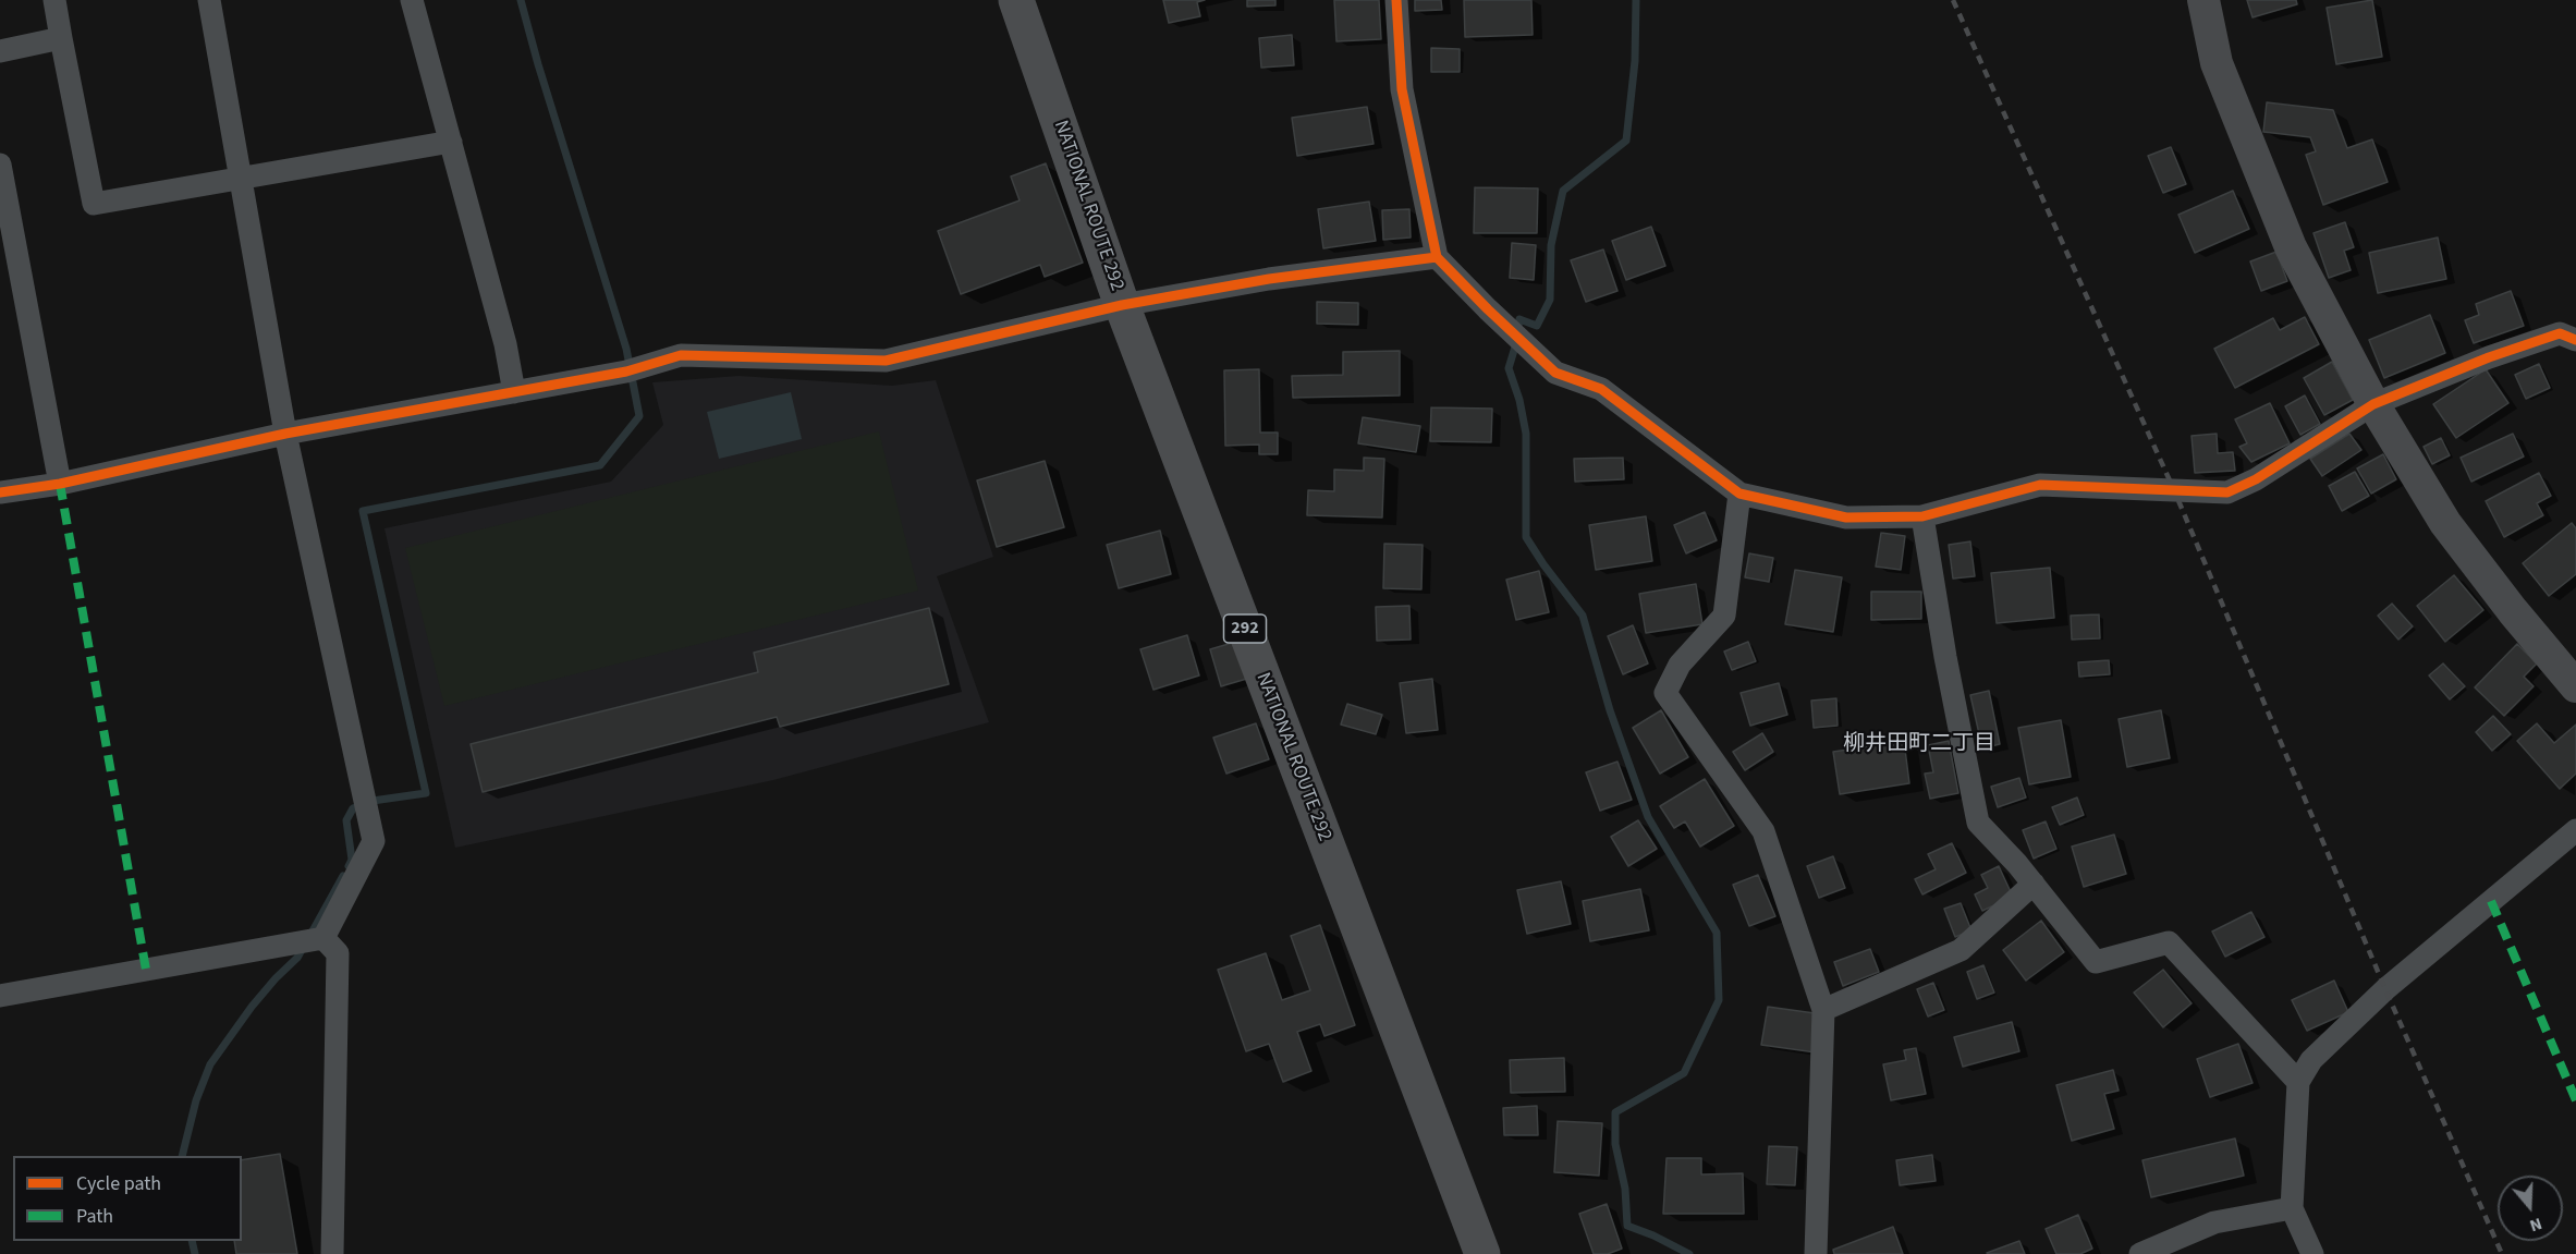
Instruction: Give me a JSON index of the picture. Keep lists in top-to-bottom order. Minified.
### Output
{"streets":{"highway":["NATIONAL ROUTE 292","292"]},"districts":["柳井田町二丁目"],"legend":["Cycle path","Path"],"north":"bottom"}
